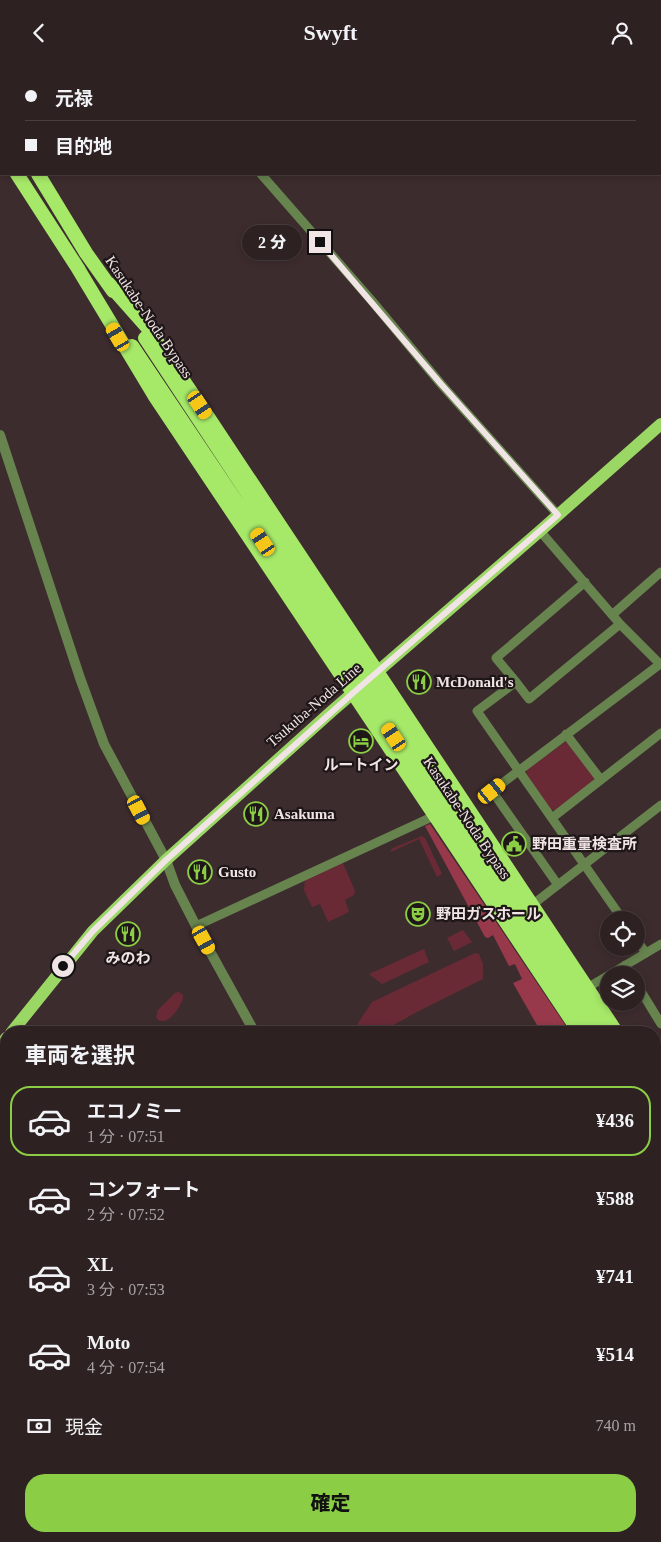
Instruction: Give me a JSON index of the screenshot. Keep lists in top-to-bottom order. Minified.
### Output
{"streets":{"highway":["Kasukabe-Noda Bypass"],"main road":["Tsukuba-Noda Line"]},"places":{"restaurant":["McDonald's","Asakuma","Gusto","みのわ"],"hotel":["ルートイン"],"public building":["野田重量検査所"],"theatre":["野田ガスホール"]},"page":{"header":"Swyft","banner":["元禄","目的地"],"bubble":"2 分","heading":"車両を選択","list":[{"name":"エコノミー","note":"1 分 · 07:51","value":"¥436"},{"name":"コンフォート","note":"2 分 · 07:52","value":"¥588"},{"name":"XL","note":"3 分 · 07:53","value":"¥741"},{"name":"Moto","note":"4 分 · 07:54","value":"¥514"}],"pay":["現金","740 m"],"buttons":"確定"}}
